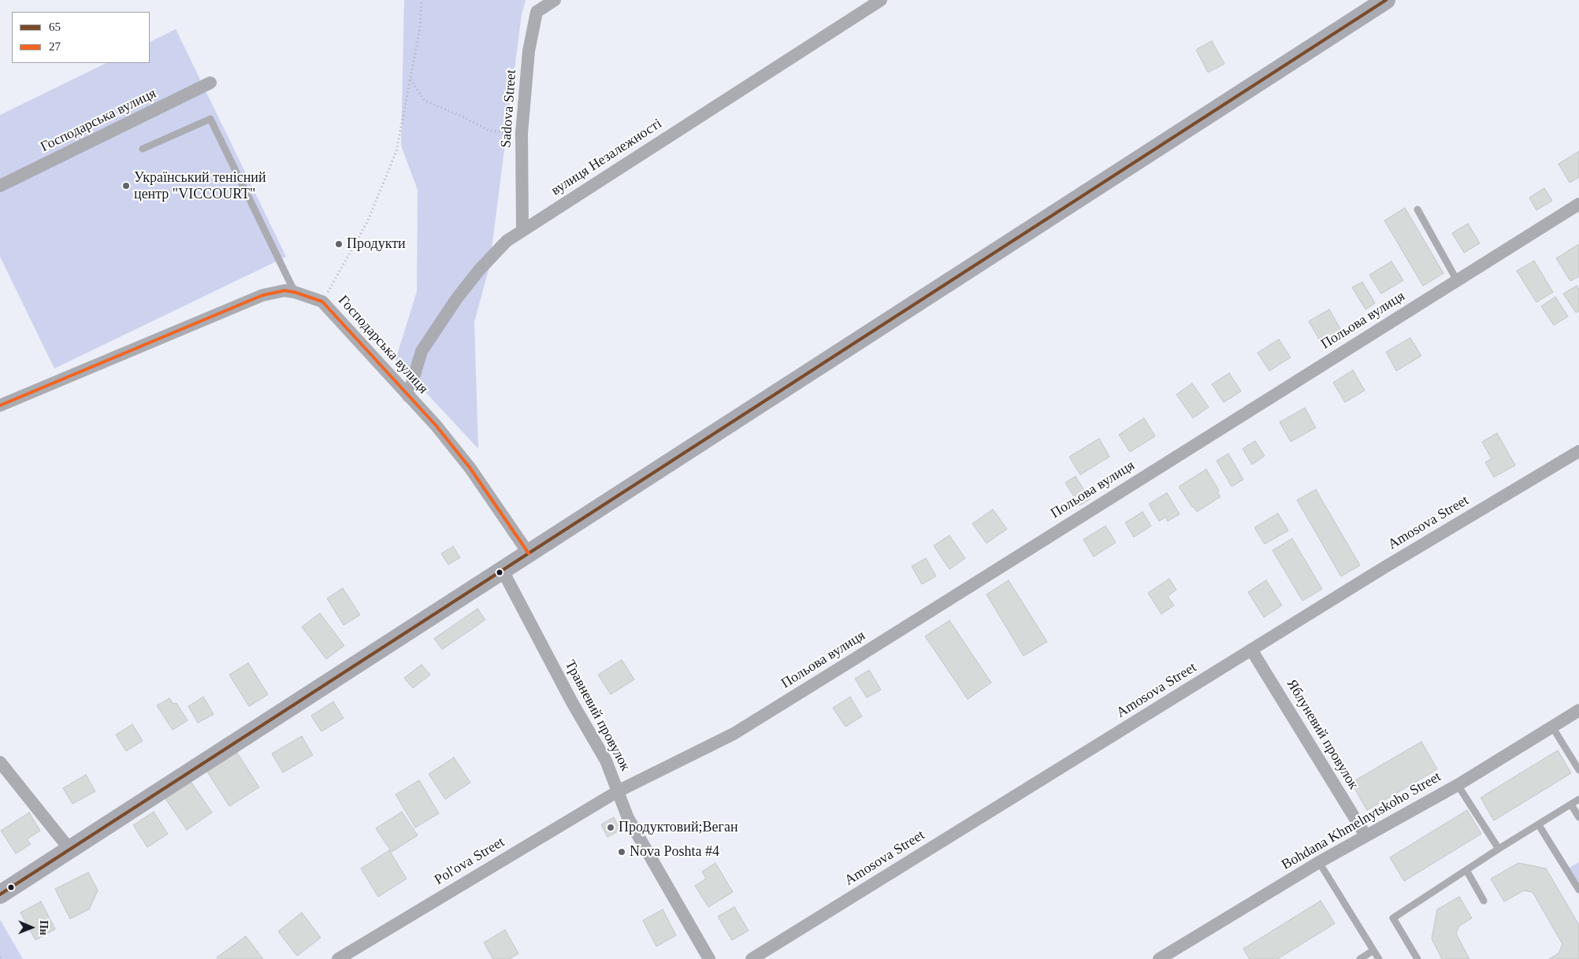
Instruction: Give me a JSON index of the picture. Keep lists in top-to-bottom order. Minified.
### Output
{"streets":{"street":["Sadova Street","Господарська вулиця","вулиця Незалежності","Польова вулиця","Amosova Street","Травневий провулок","Яблуневий провулок","Bohdana Khmelnytskoho Street","Pol'ova Street"]},"crossings":[["Sadova Street","вулиця Незалежності"],["Господарська вулиця","вулиця Незалежності"],["Польова вулиця","Травневий провулок"],["Польова вулиця","Pol'ova Street"],["Amosova Street","Яблуневий провулок"],["Травневий провулок","Pol'ova Street"],["Яблуневий провулок","Bohdana Khmelnytskoho Street"]],"places":["Український тенісний центр \"VICCOURT\"","Продукти","Продуктовий;Веган","Nova Poshta #4"],"lines":["transit line 65","transit line 27"],"legend":["65","27"],"north":"right"}
